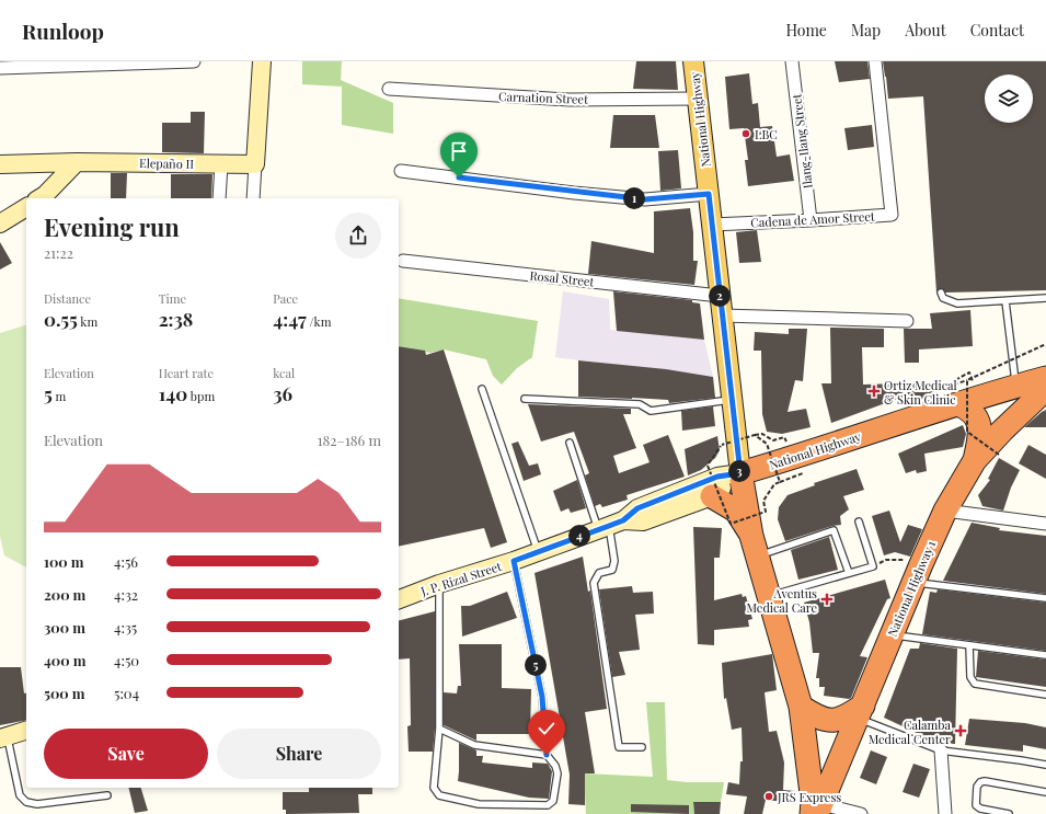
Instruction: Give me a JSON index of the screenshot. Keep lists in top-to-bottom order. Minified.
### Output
{"streets":{"highway":["National Highway","National Highway 1"],"main road":["Elepaño II","J. P. Rizal Street"],"street":["Carnation Street","Ilang-Ilang Street","Cadena de Amor Street","Rosal Street"]},"crossings":[["Carnation Street","National Highway"],["National Highway","Cadena de Amor Street"],["National Highway","Rosal Street"],["National Highway","J. P. Rizal Street"],["Ilang-Ilang Street","Cadena de Amor Street"]],"places":{"other":["LBC","JRS Express"],"health":["Ortiz Medical & Skin Clinic","Aventus Medical Care","Calamba Medical Center"]},"page":{"header":"Runloop","nav":["Home","Map","About","Contact"],"pins":["1","2","3","4","5"],"heading":["Evening run","21:22"],"stats":[["Distance","0.55 km"],["Time","2:38"],["Pace","4:47 /km"],["Elevation","5 m"],["Heart rate","140 bpm"],["kcal","36"]],"chart":["Elevation","182–186 m"],"list":[{"name":"100 m","note":"4:56"},{"name":"200 m","note":"4:32"},{"name":"300 m","note":"4:35"},{"name":"400 m","note":"4:50"},{"name":"500 m","note":"5:04"}],"buttons":["Save","Share"]}}
